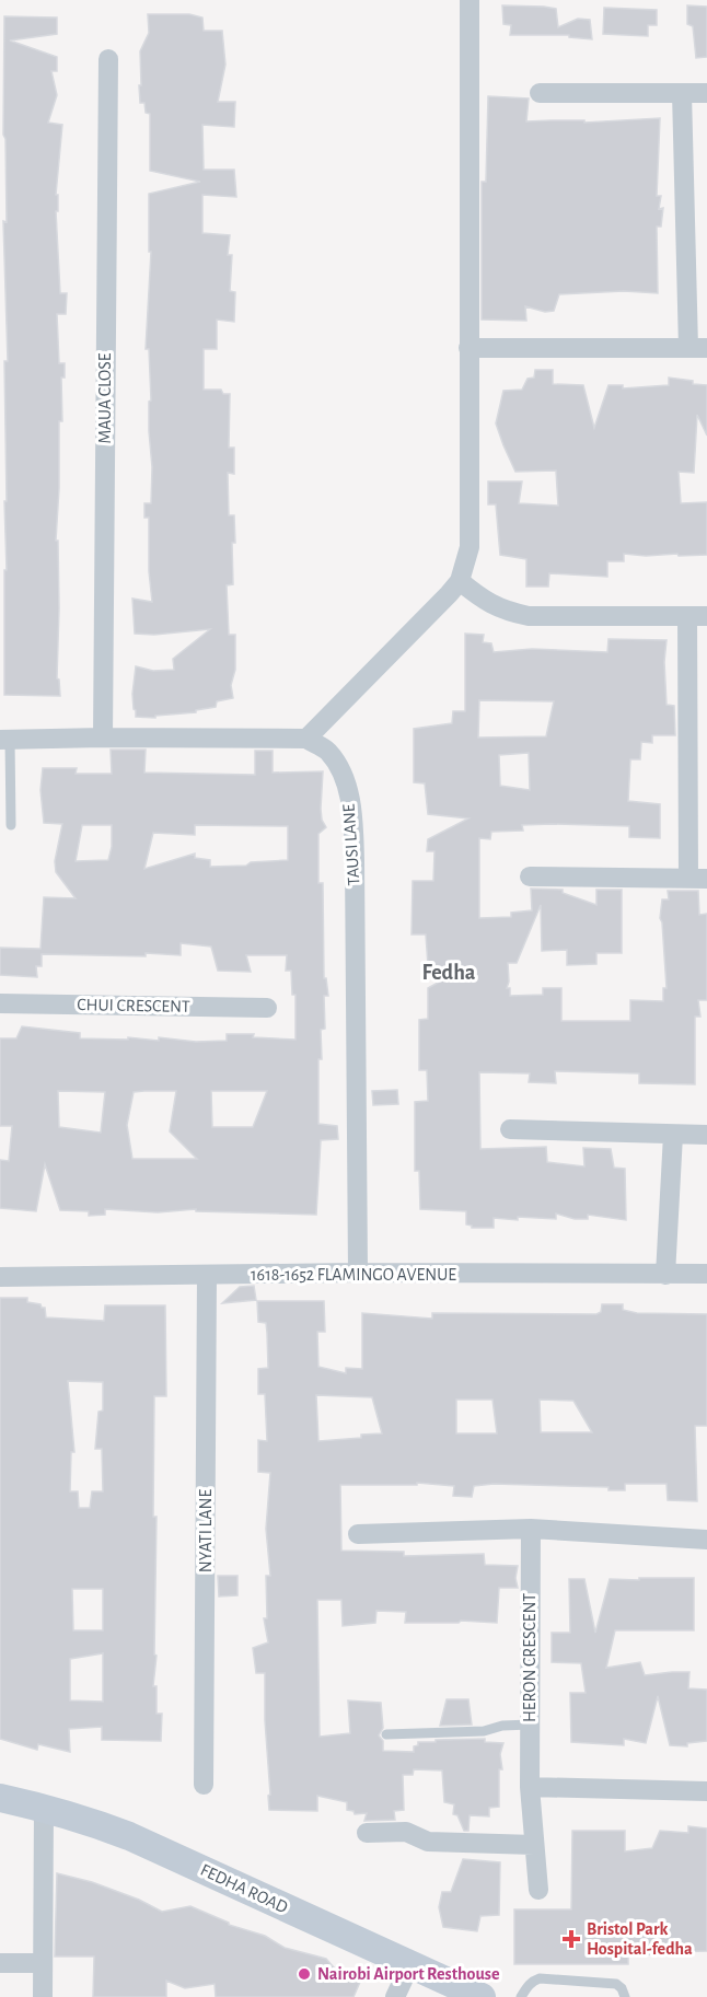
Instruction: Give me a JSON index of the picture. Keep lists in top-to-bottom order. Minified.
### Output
{"streets":{"street":["MAUA CLOSE","TAUSI LANE","CHUI CRESCENT","1618-1652 FLAMINGO AVENUE","NYATI LANE","HERON CRESCENT","FEDHA ROAD"]},"crossings":[["TAUSI LANE","1618-1652 FLAMINGO AVENUE"],["1618-1652 FLAMINGO AVENUE","NYATI LANE"]],"districts":["Fedha"],"places":{"health":["Bristol Park Hospital-fedha"],"other":["Nairobi Airport Resthouse"]}}
